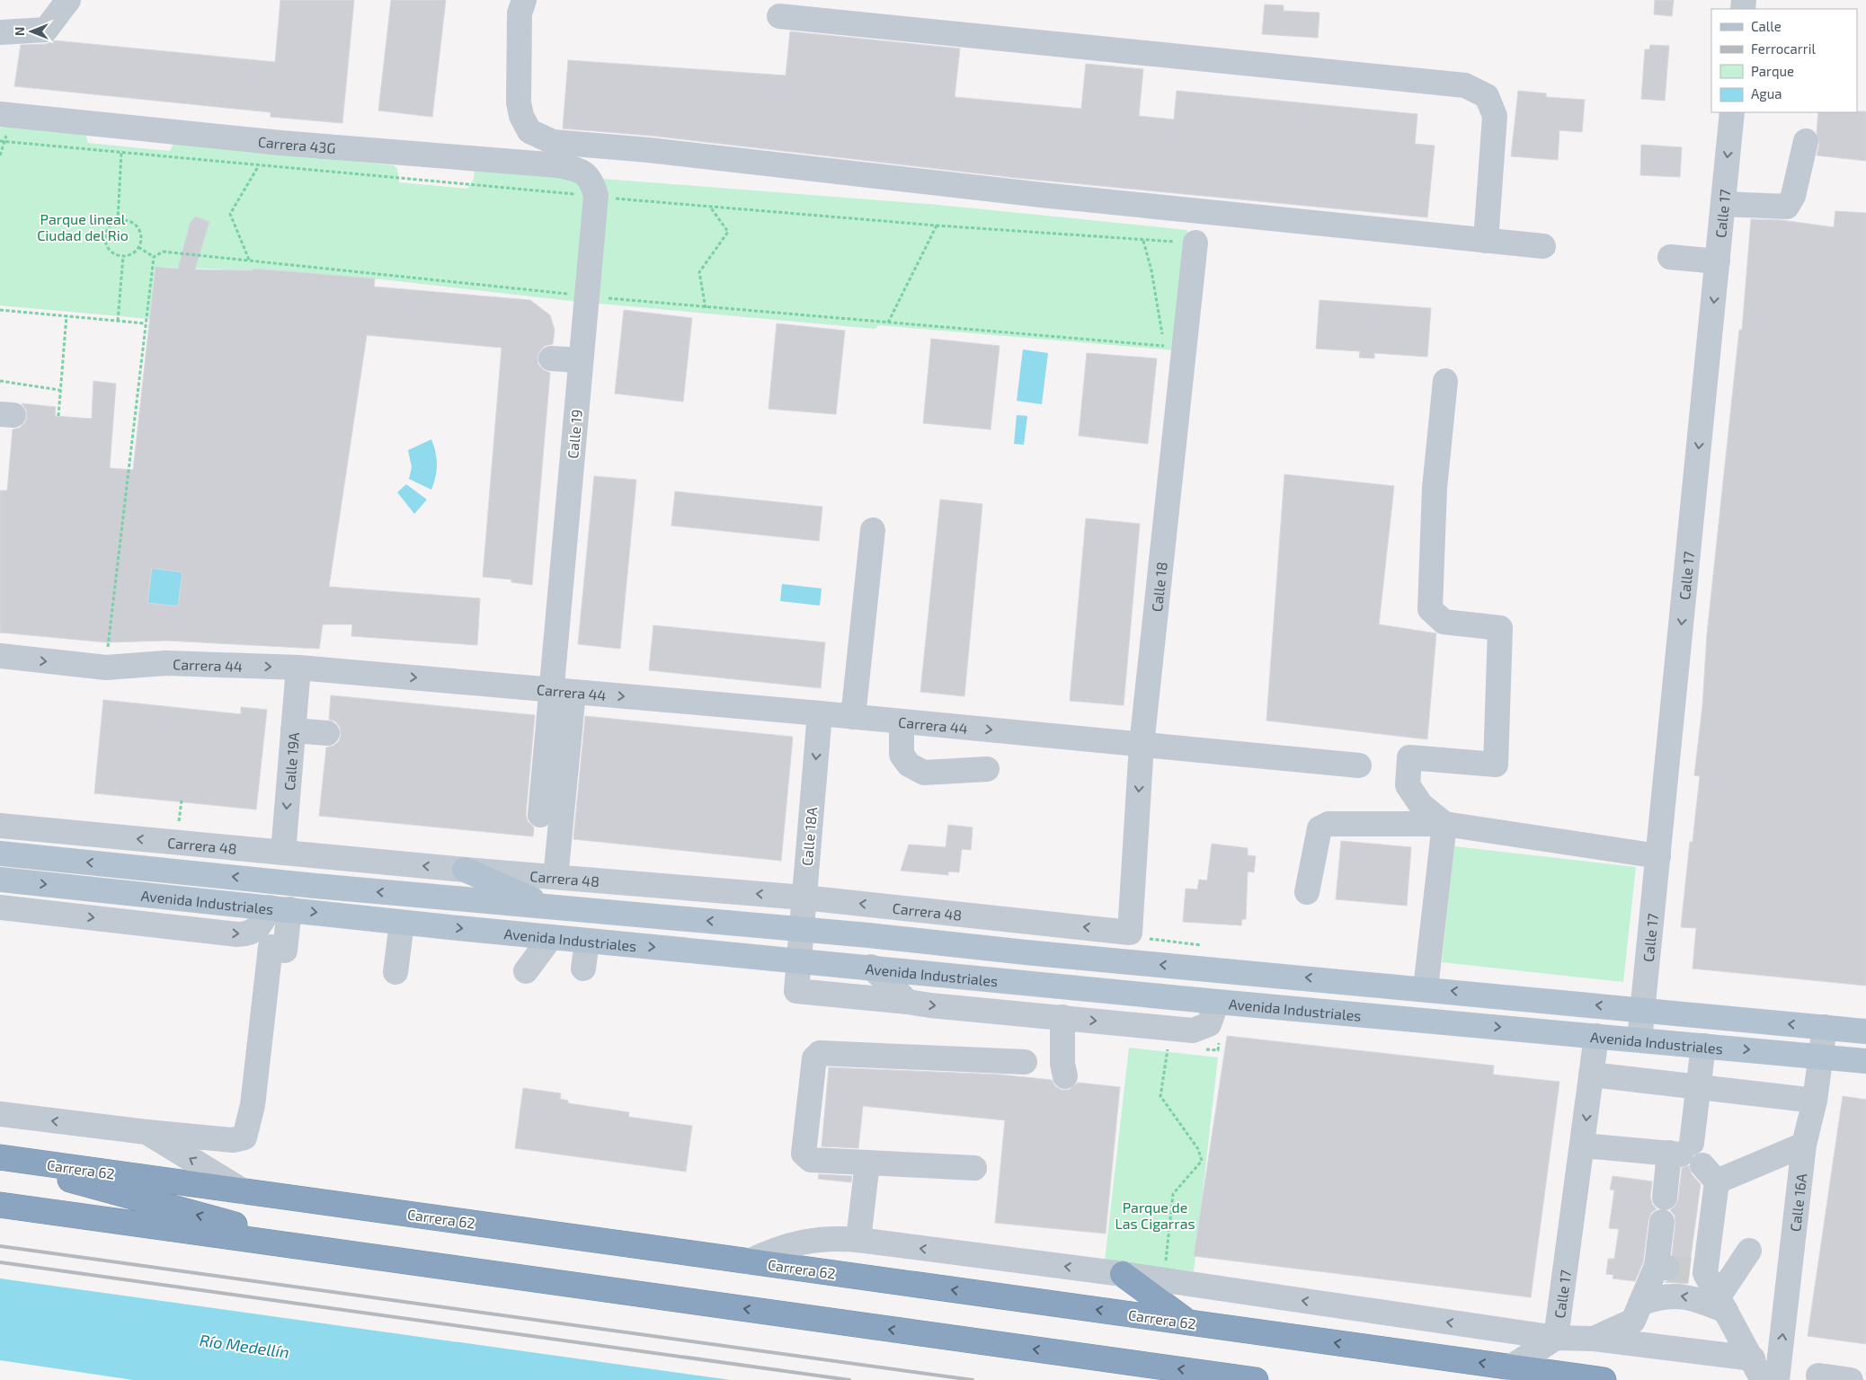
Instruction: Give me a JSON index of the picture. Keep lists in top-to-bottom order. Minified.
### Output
{"streets":{"highway":["Carrera 62"],"main road":["Avenida Industriales"],"street":["Carrera 43G","Calle 17","Calle 19","Calle 18","Carrera 44","Calle 19A","Calle 18A","Carrera 48","Calle 16A"]},"crossings":[["Carrera 43G","Calle 19"],["Calle 17","Avenida Industriales"],["Calle 17","Carrera 62"],["Calle 19","Carrera 44"],["Calle 18","Carrera 44"],["Calle 18","Carrera 48"],["Carrera 44","Calle 19A"],["Carrera 44","Calle 18A"],["Calle 19A","Carrera 48"],["Calle 18A","Carrera 48"],["Calle 18A","Avenida Industriales"],["Avenida Industriales","Calle 16A"]],"one_way":["Calle 17","Carrera 44","Calle 19A","Calle 18A"],"water":["Río Medellín"],"parks":["Parque lineal Ciudad del Rio","Parque de Las Cigarras"],"legend":["Calle","Ferrocarril","Parque","Agua"],"north":"left"}
